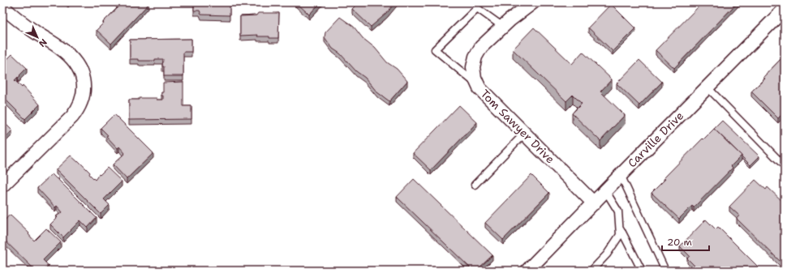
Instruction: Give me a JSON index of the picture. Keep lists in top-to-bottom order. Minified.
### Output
{"streets":{"street":["Tom Sawyer Drive","Carville Drive"]},"crossings":[["Tom Sawyer Drive","Carville Drive"]],"scale_bar":"20 m","north":"bottom right"}
